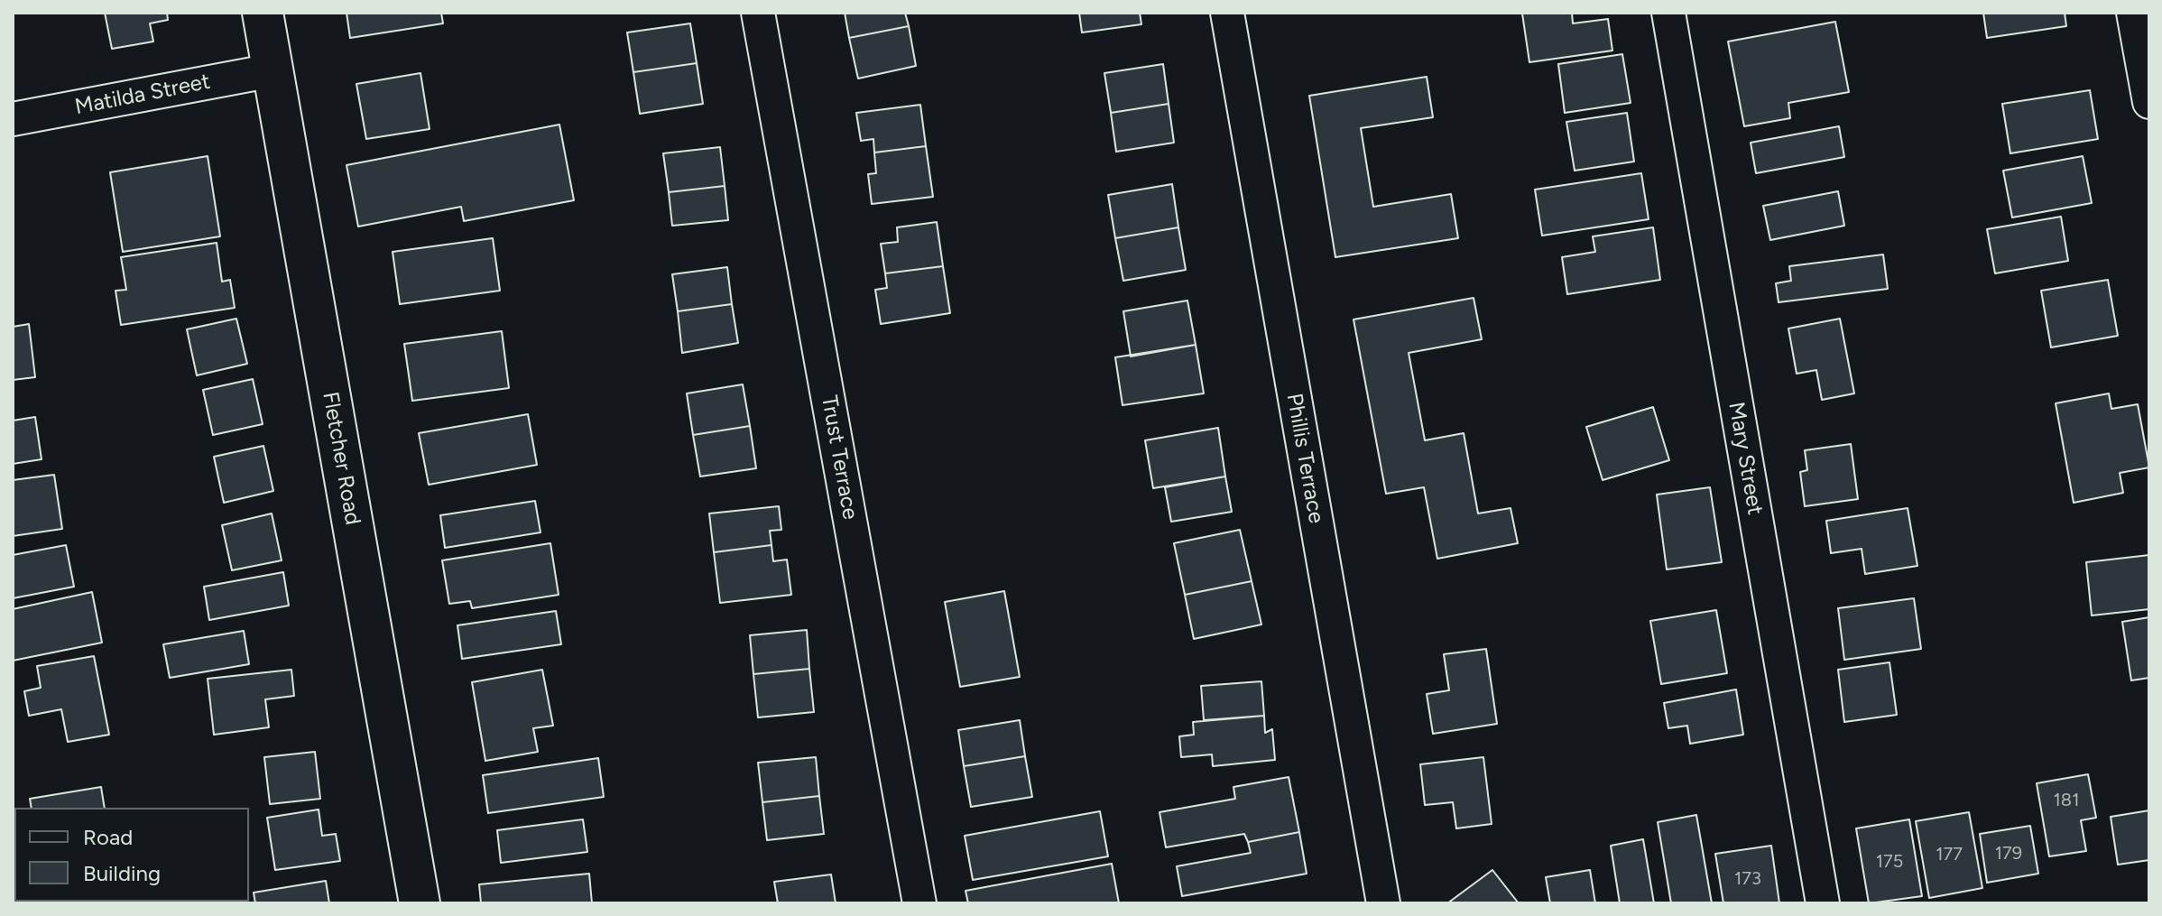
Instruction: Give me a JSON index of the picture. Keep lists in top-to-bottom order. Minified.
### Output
{"streets":{"street":["Matilda Street","Trust Terrace","Fletcher Road","Phillis Terrace","Mary Street"]},"crossings":[["Matilda Street","Fletcher Road"]],"house_numbers":["181","179","177","175","173"],"legend":["Road","Building"]}
